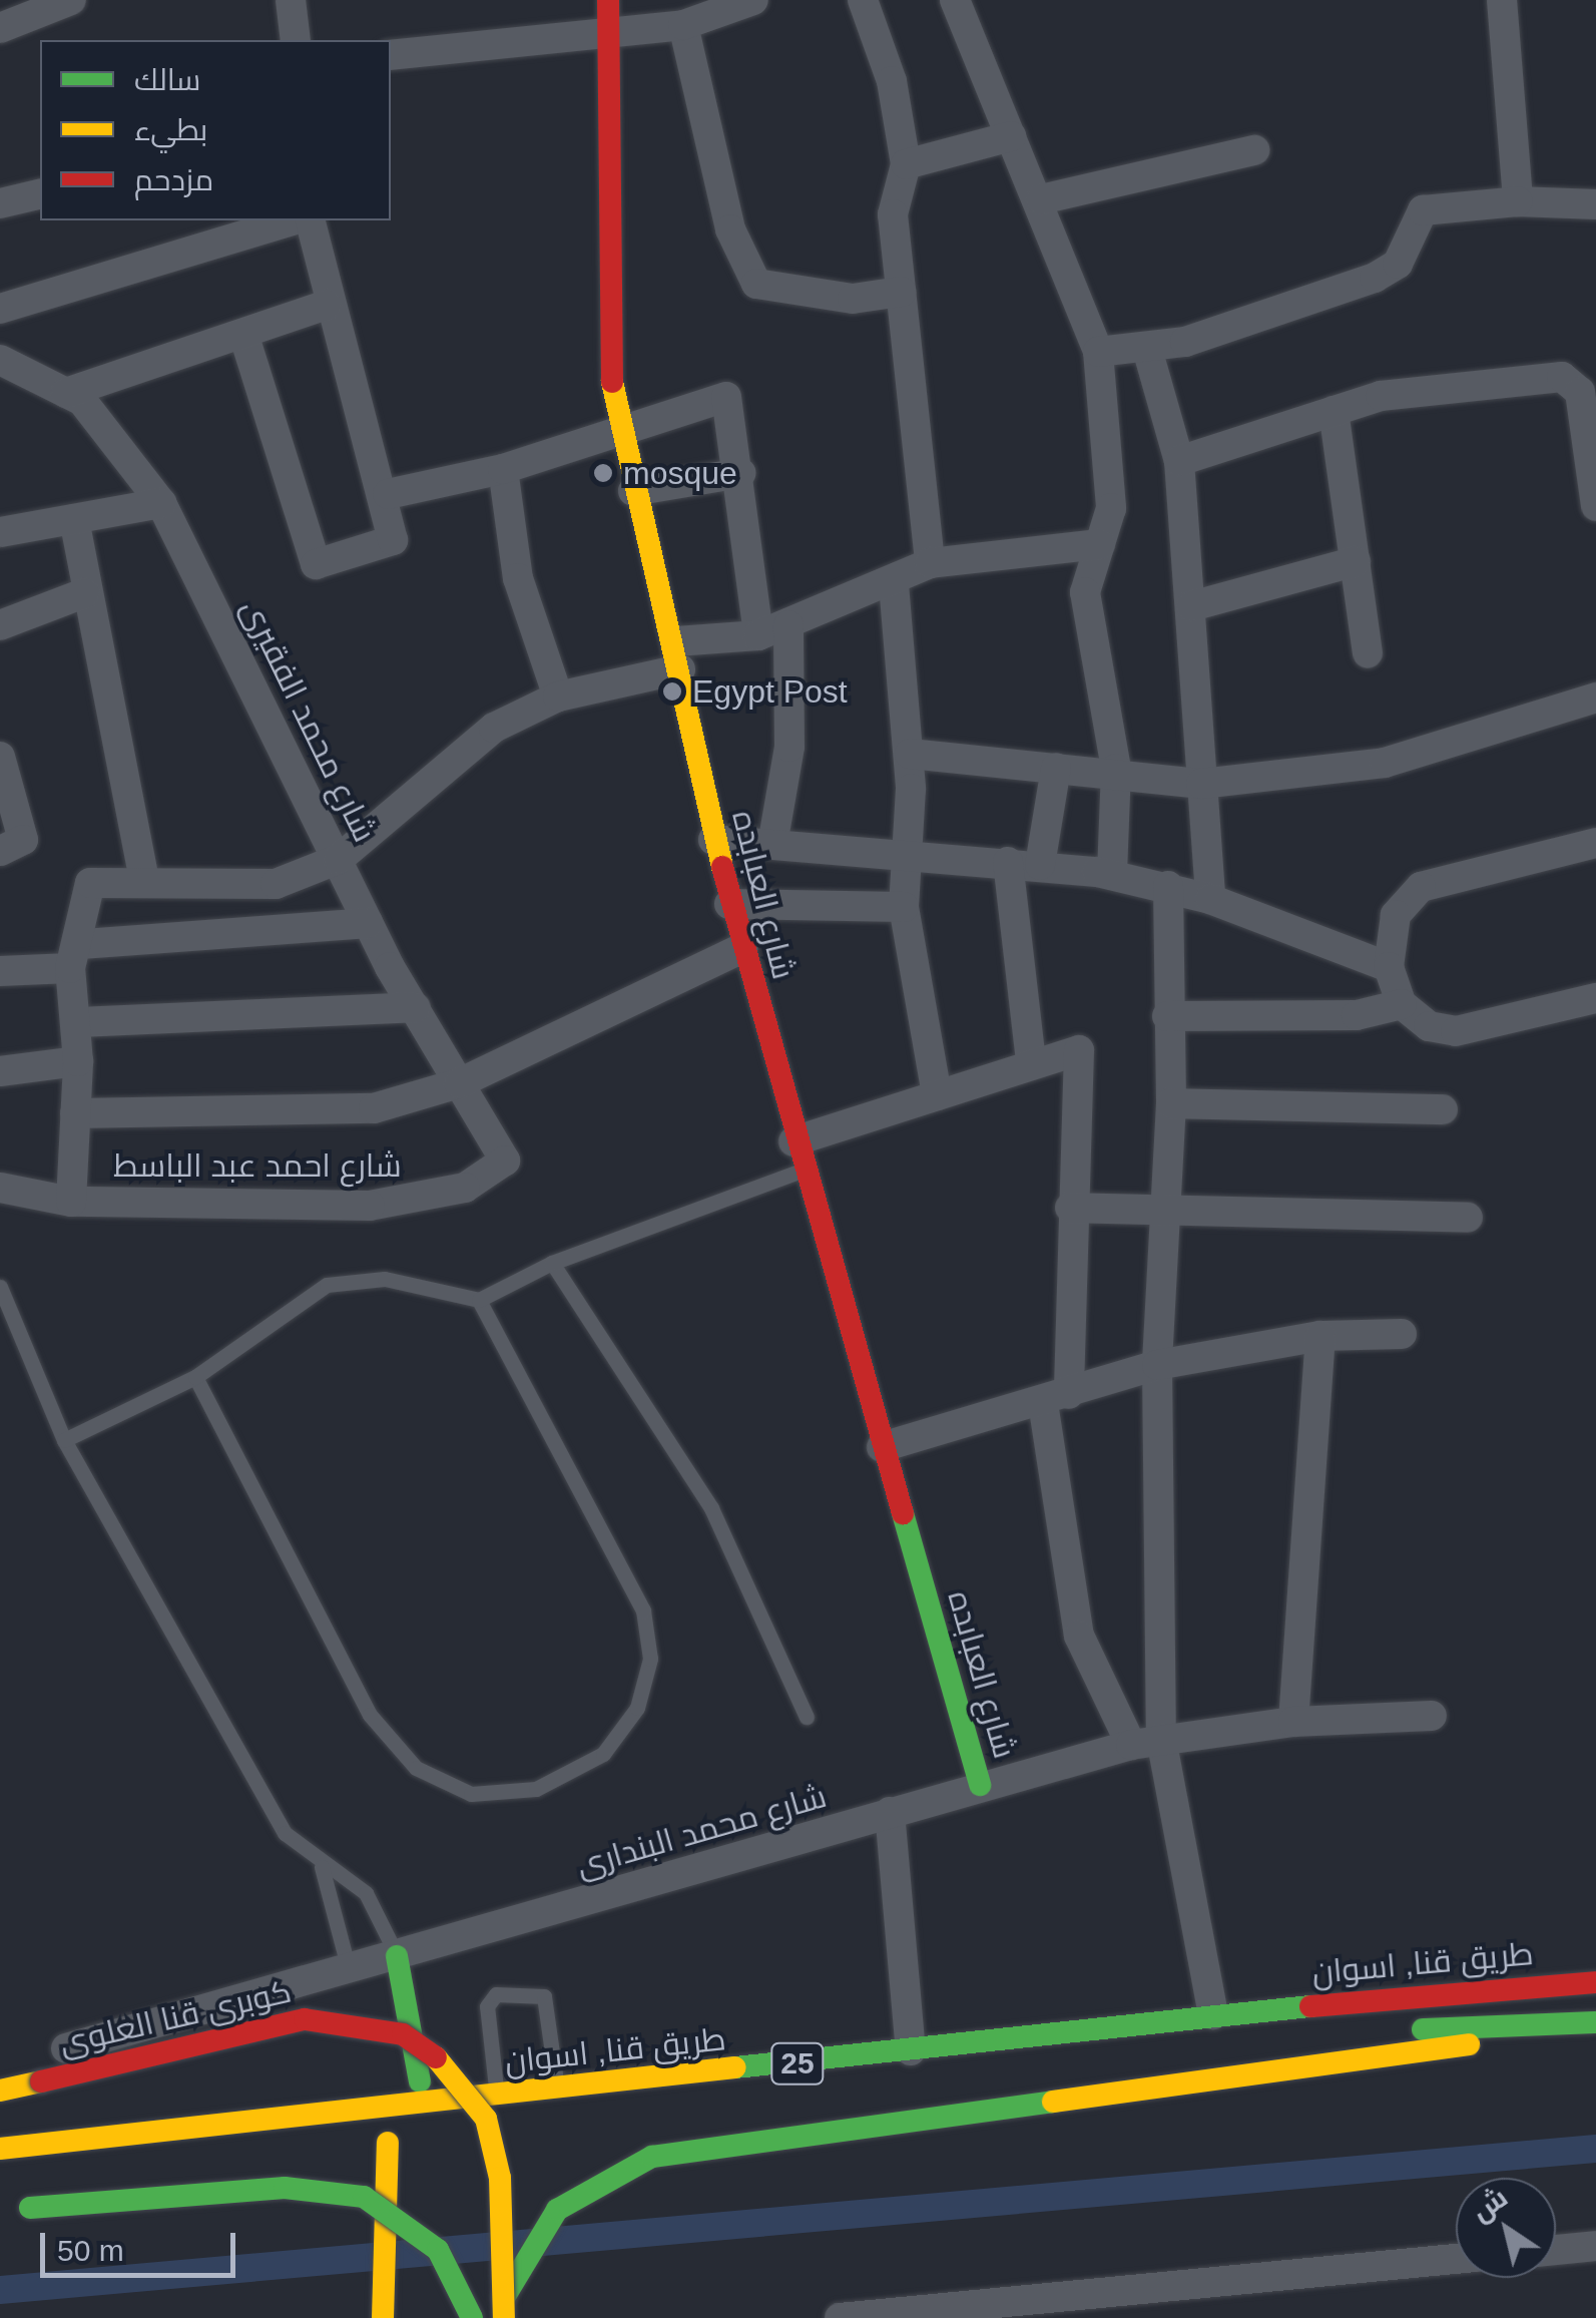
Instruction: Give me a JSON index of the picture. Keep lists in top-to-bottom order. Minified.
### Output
{"streets":{"main road":["شارع العبابده","طريق قنا, اسوان","كوبرى قنا العلوى","25"],"street":["شارع محمد الفقيرى","شارع احمد عبد الباسط","شارع محمد البندارى"]},"crossings":[["شارع محمد الفقيرى","شارع احمد عبد الباسط"],["شارع العبابده","شارع محمد البندارى"]],"places":["mosque","Egypt Post"],"legend":["سالك","بطيء","مزدحم"],"scale_bar":"50 m","north":"top left"}
